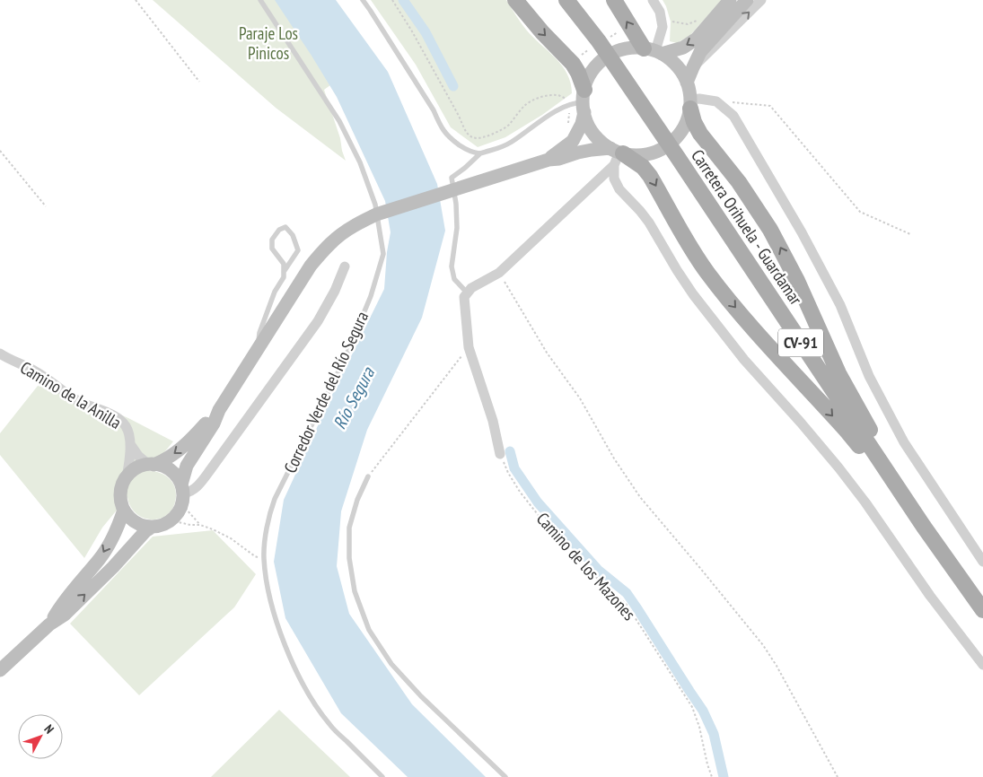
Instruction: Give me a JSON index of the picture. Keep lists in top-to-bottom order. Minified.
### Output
{"streets":{"main road":["Carretera Orihuela - Guardamar","CV-91"],"street":["Camino de la Anilla"],"lane":["Corredor Verde del Río Segura"],"path":["Camino de los Mazones"]},"water":["Río Segura"],"parks":["Paraje Los Pinicos"],"north":"top right"}
